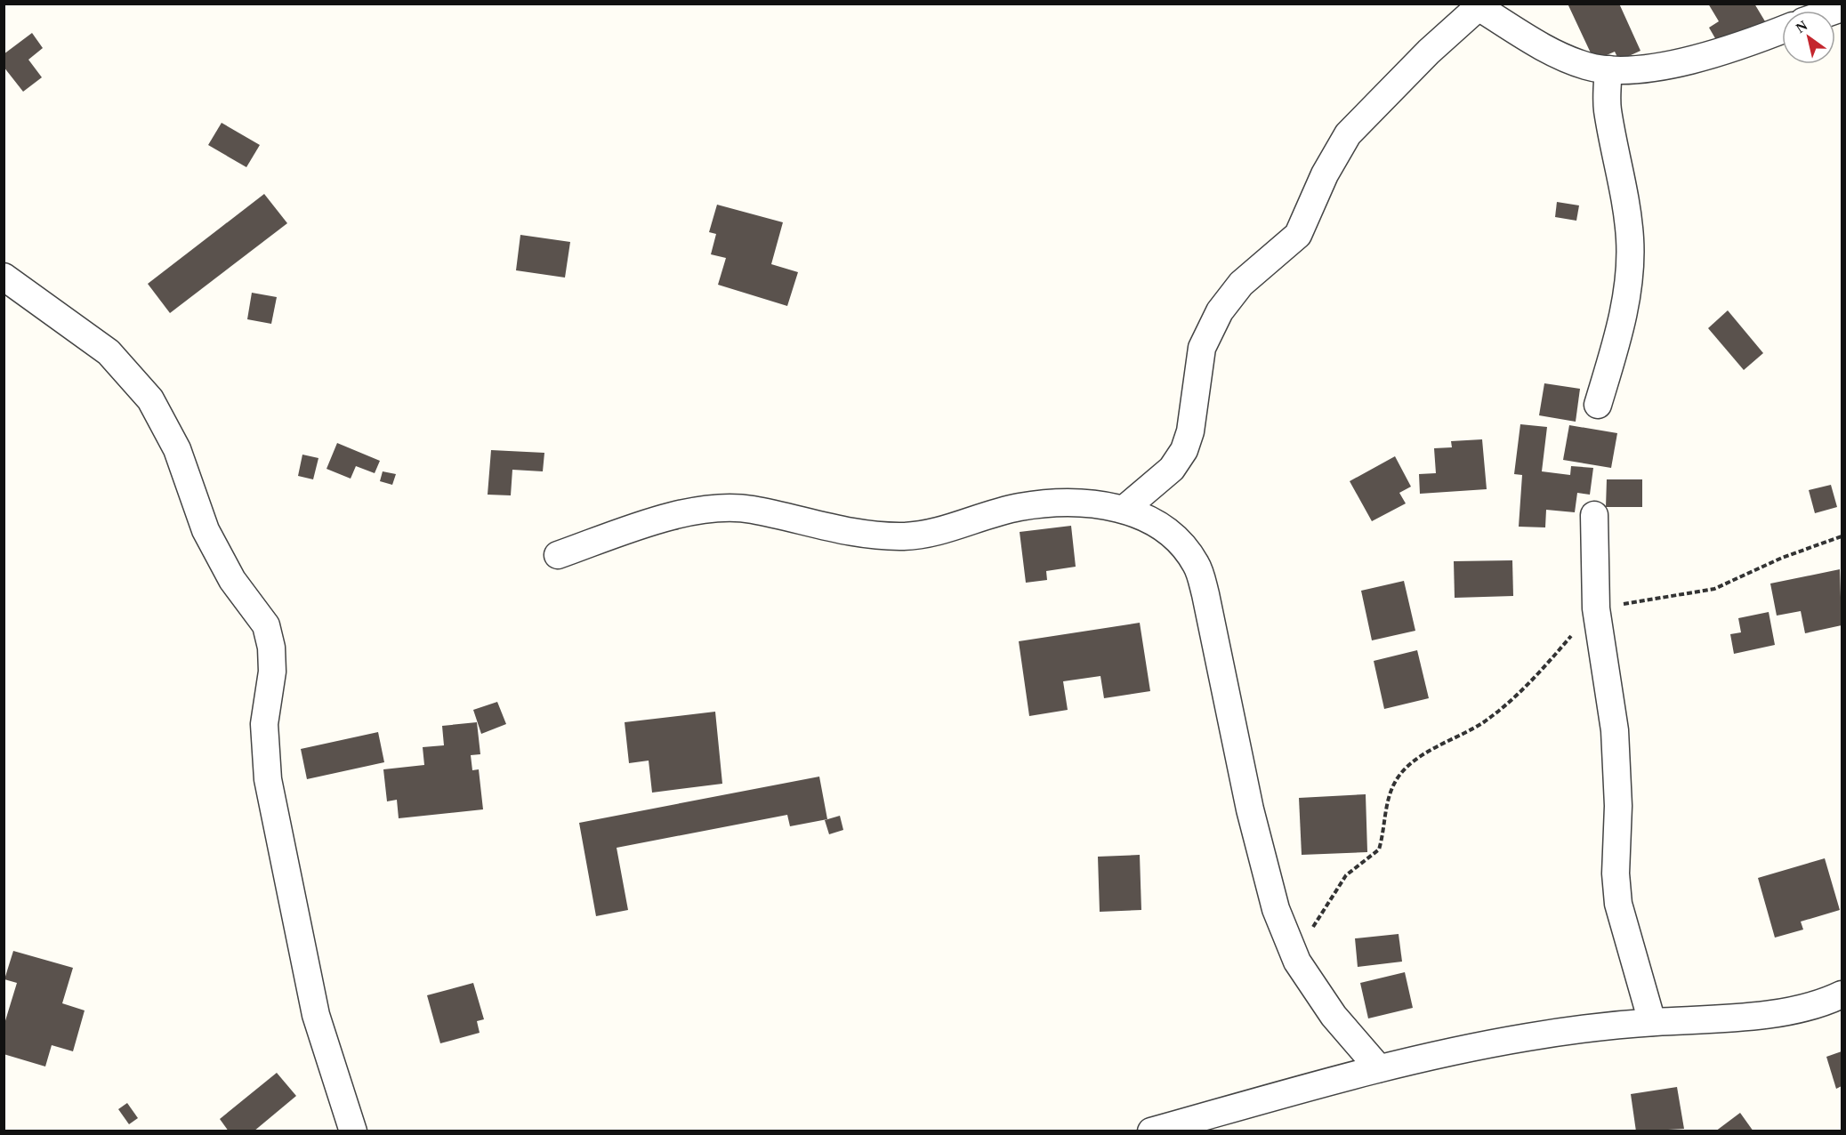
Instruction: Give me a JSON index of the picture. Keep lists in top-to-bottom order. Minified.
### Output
{"north":"top left"}
